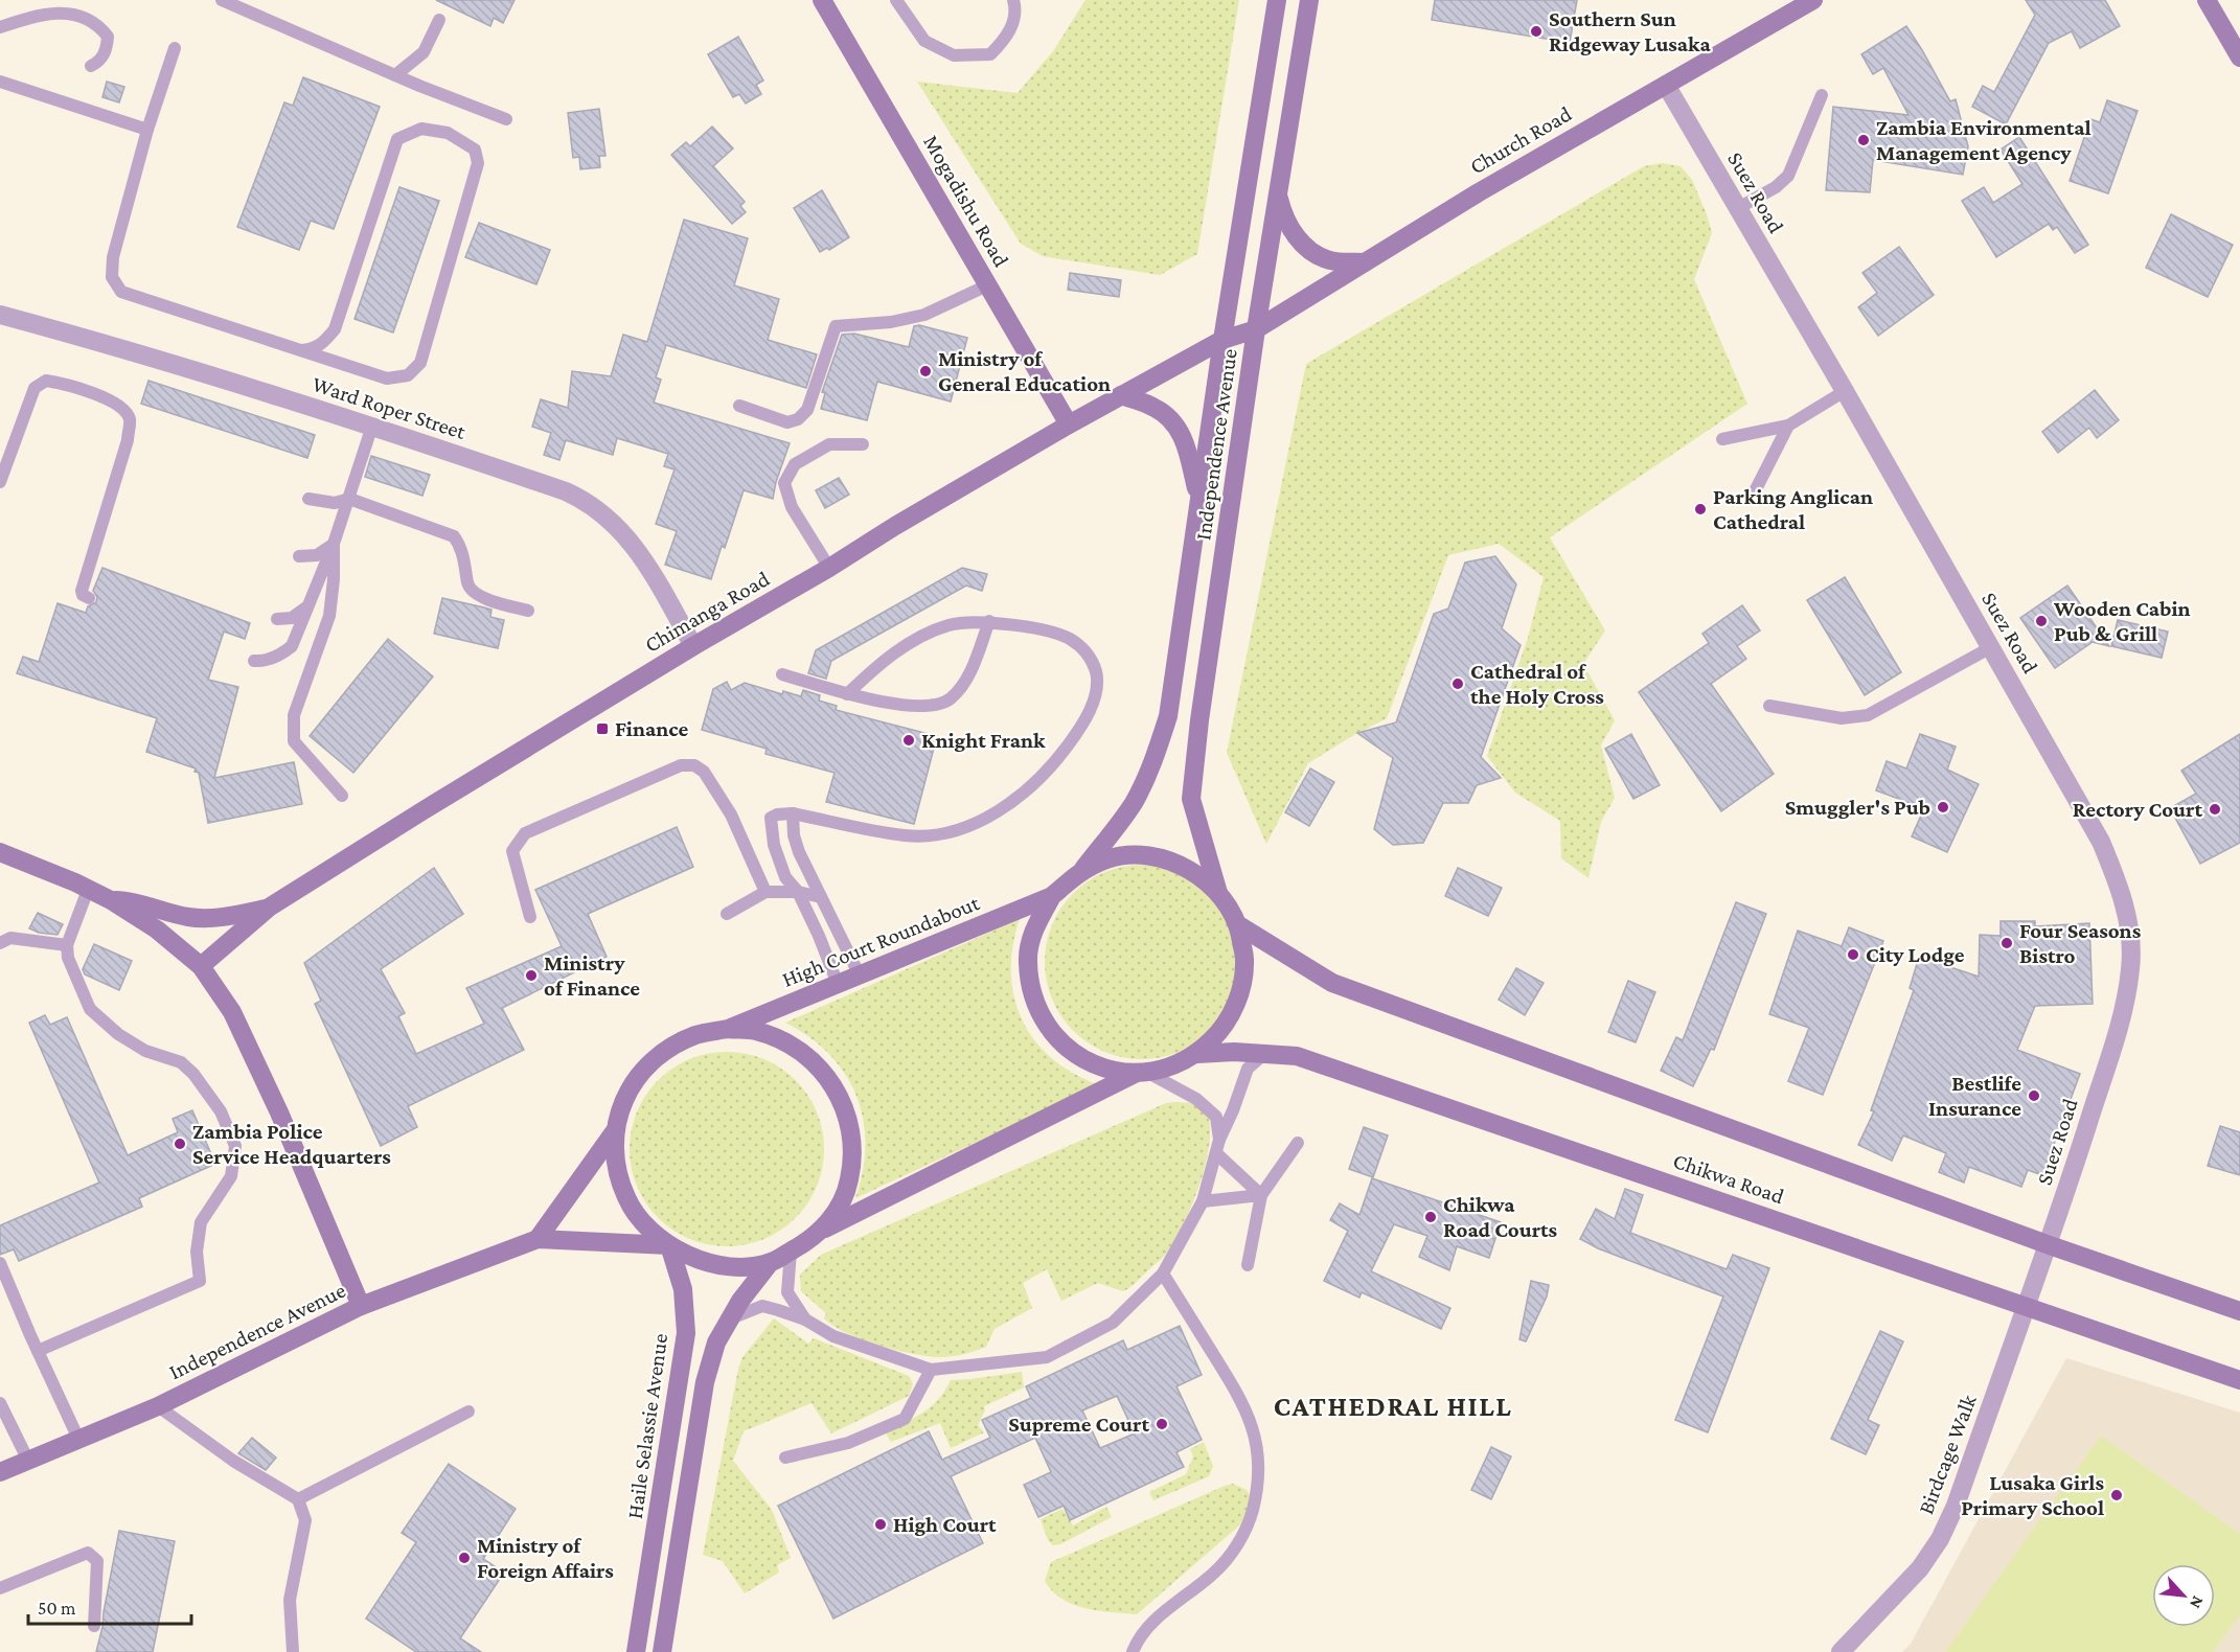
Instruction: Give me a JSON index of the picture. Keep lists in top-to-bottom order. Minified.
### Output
{"streets":{"main road":["Church Road","Mogadishu Road","Independence Avenue","Chimanga Road","High Court Roundabout","Chikwa Road","Haile Selassie Avenue"],"street":["Suez Road","Ward Roper Street","Birdcage Walk"]},"crossings":[["Church Road","Suez Road"],["Church Road","Independence Avenue"],["Church Road","Chimanga Road"],["Suez Road","Birdcage Walk"],["Mogadishu Road","Chimanga Road"],["Ward Roper Street","Chimanga Road"],["Independence Avenue","Chimanga Road"],["Independence Avenue","High Court Roundabout"],["Independence Avenue","Chikwa Road"],["Independence Avenue","Haile Selassie Avenue"],["High Court Roundabout","Chikwa Road"],["High Court Roundabout","Haile Selassie Avenue"],["Chikwa Road","Birdcage Walk"]],"districts":["CATHEDRAL HILL"],"places":{"other":["Southern Sun Ridgeway Lusaka","Zambia Environmental Management Agency","Ministry of General Education","Parking Anglican Cathedral","Wooden Cabin Pub & Grill","Cathedral of the Holy Cross","Knight Frank","Smuggler's Pub","Rectory Court","Four Seasons Bistro","City Lodge","Ministry of Finance","Bestlife Insurance","Zambia Police Service Headquarters","Chikwa Road Courts","Supreme Court","Lusaka Girls Primary School","High Court","Ministry of Foreign Affairs"],"transit":["Finance"]},"scale_bar":"50 m","north":"bottom right"}
